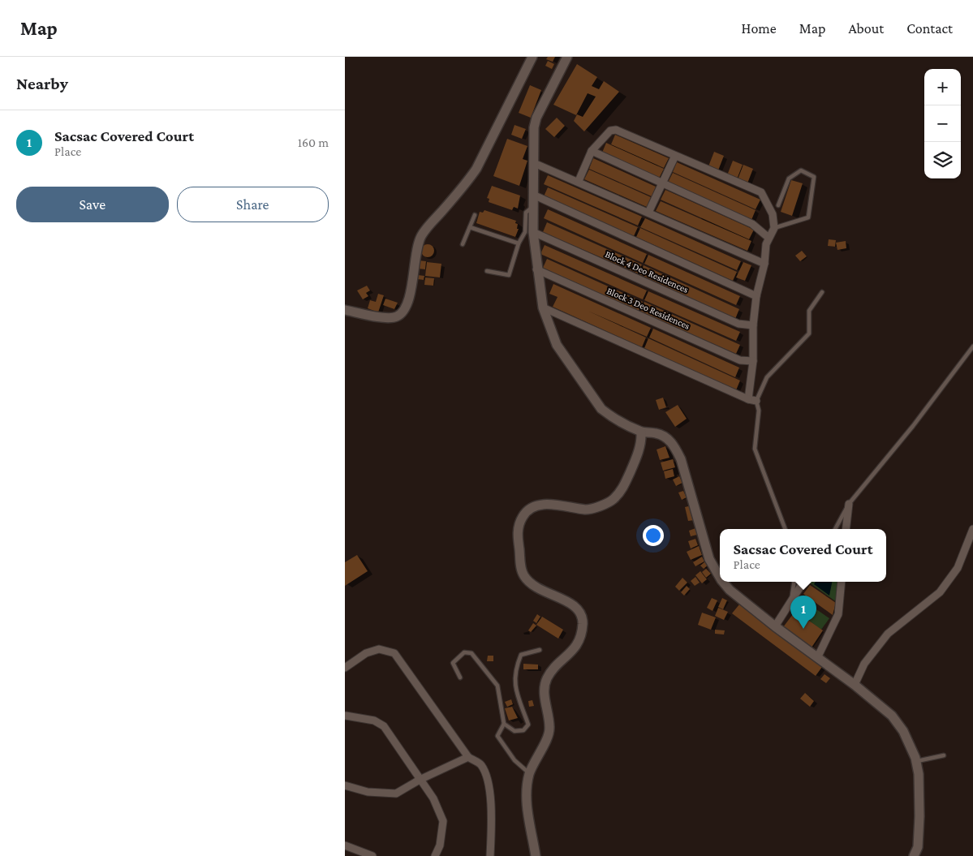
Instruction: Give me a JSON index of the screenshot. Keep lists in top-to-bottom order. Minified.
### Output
{"streets":{"street":["Block 4 Deo Residences","Block 3 Deo Residences"]},"page":{"header":"Map","nav":["Home","Map","About","Contact"],"heading":"Nearby","map_buttons":["+","−"],"list":[{"mark":"1","name":"Sacsac Covered Court","note":"Place","value":"160 m"}],"buttons":["Save","Share"],"popup":["Sacsac Covered Court","Place"],"pins":"1"}}
